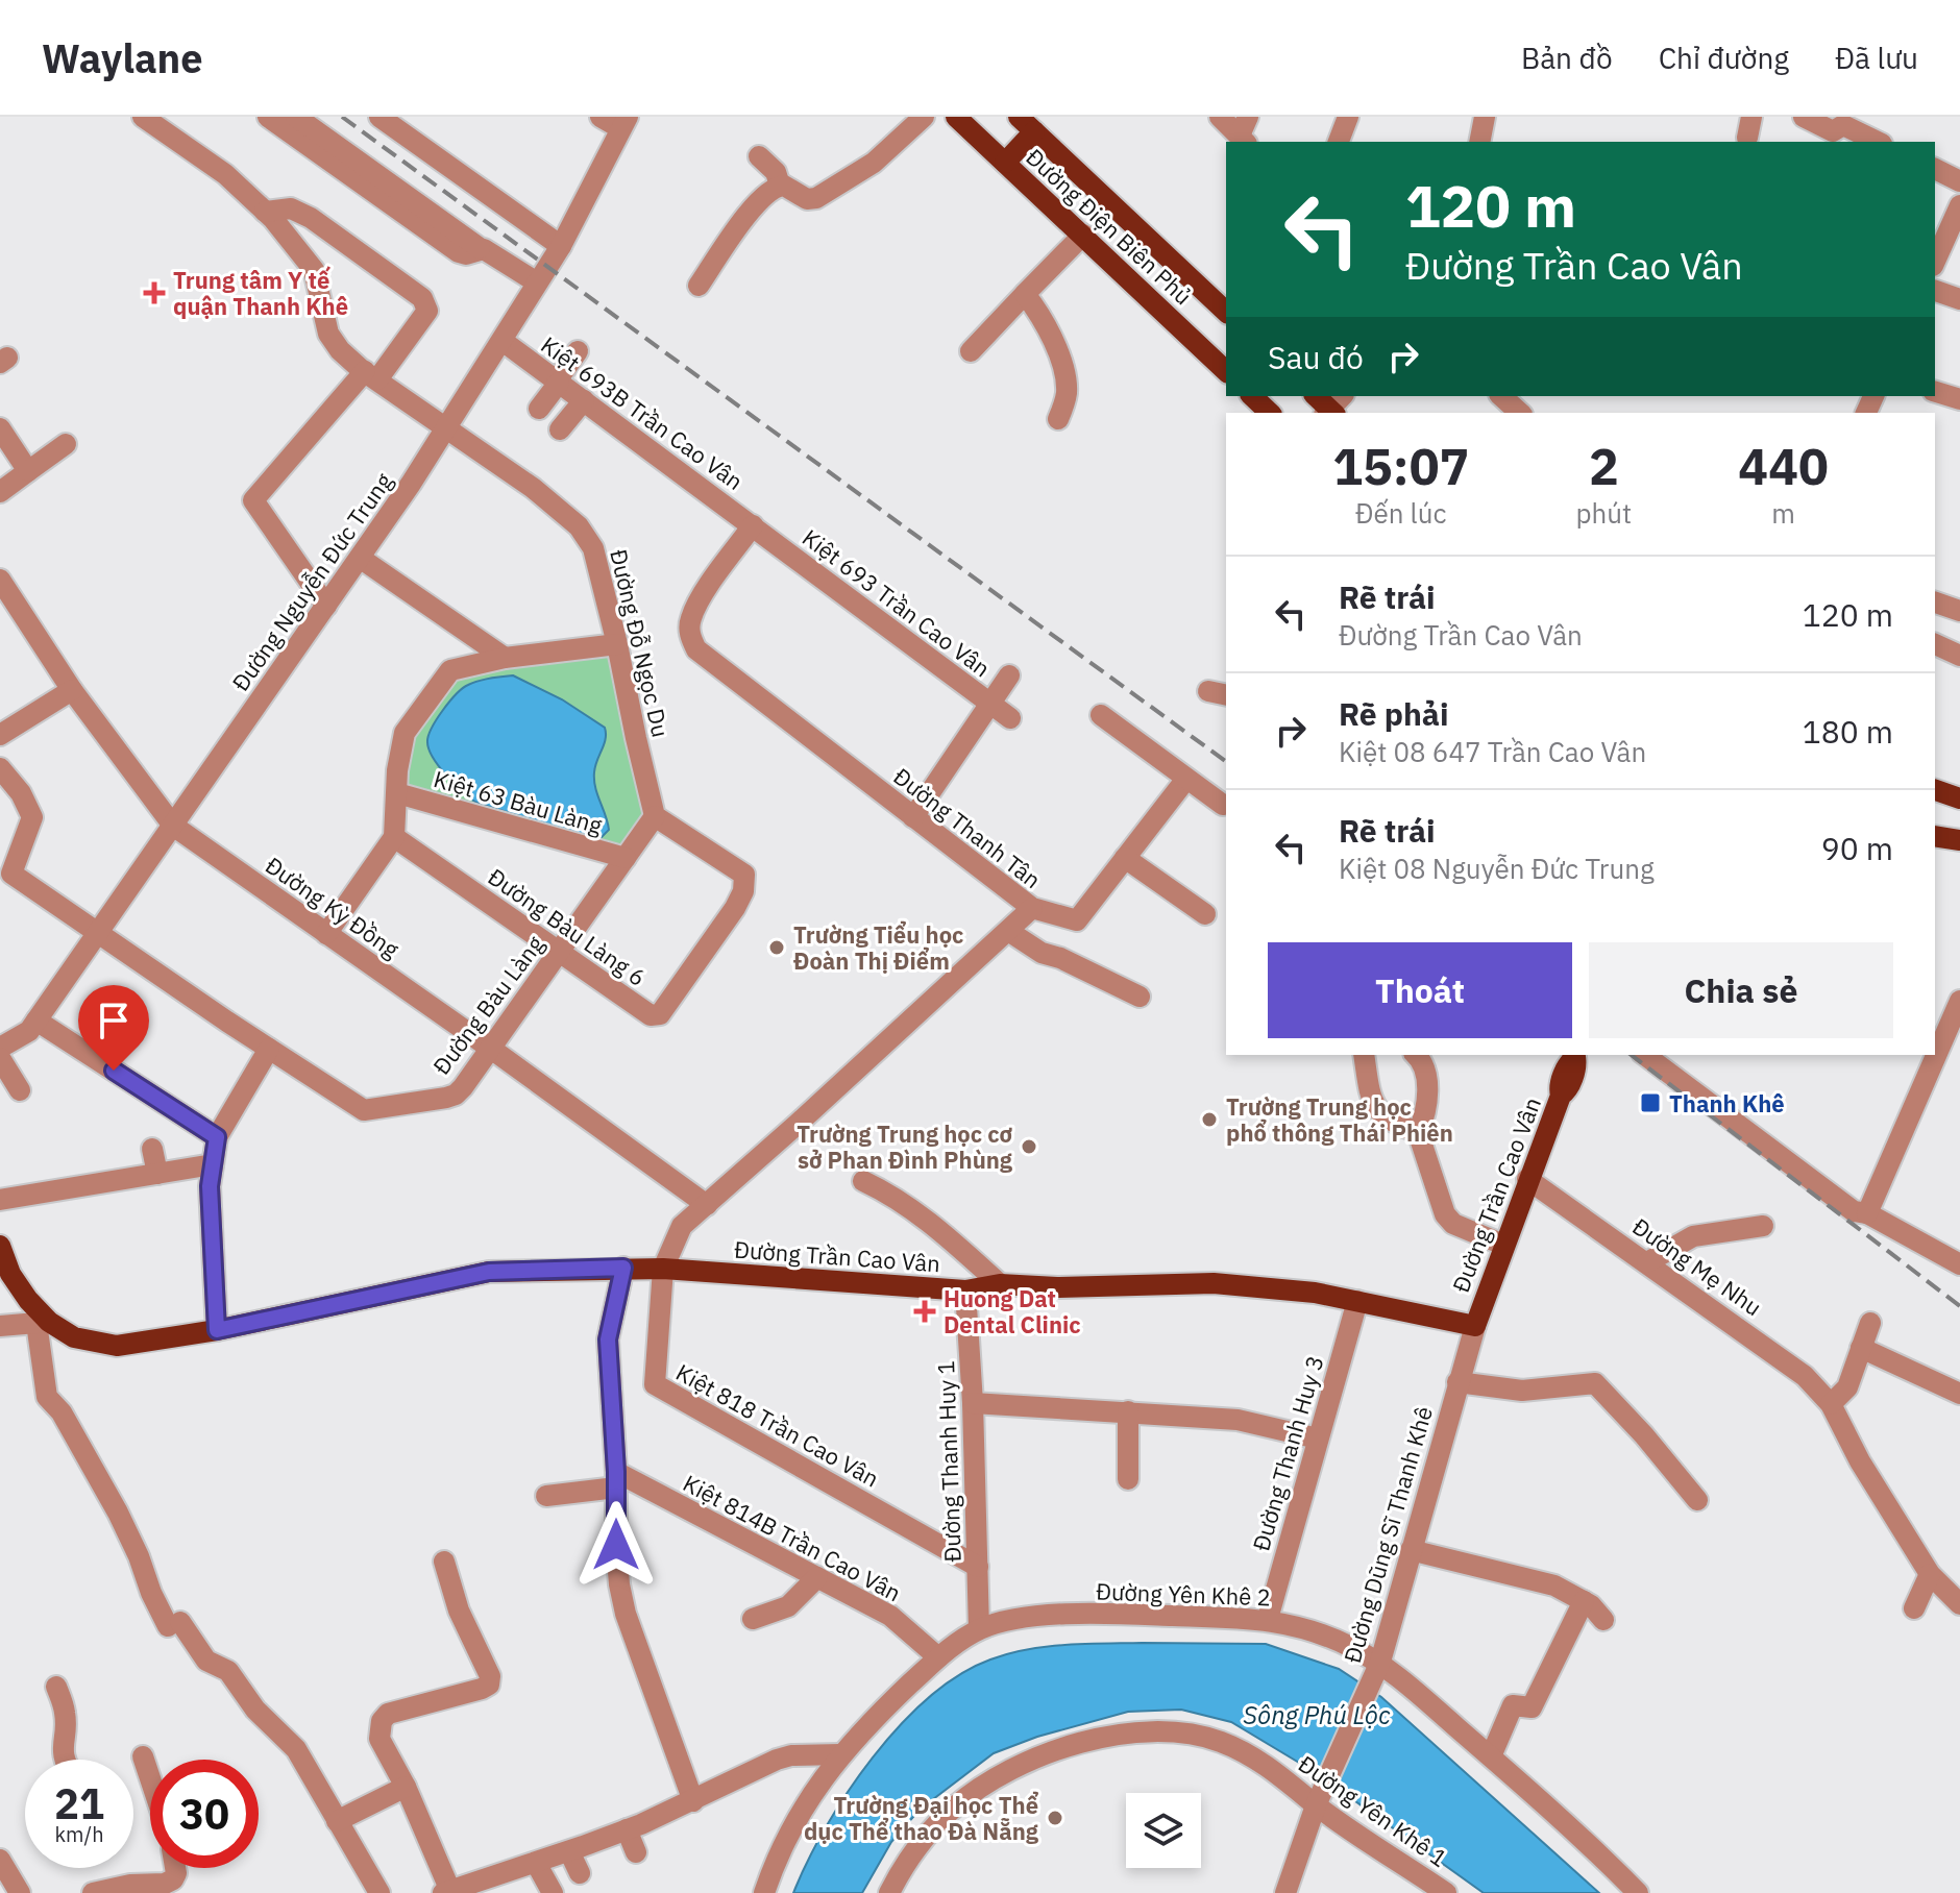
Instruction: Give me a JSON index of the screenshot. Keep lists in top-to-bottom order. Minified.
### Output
{"streets":{"main road":["Đường Điện Biên Phủ","Đường Trần Cao Vân"],"street":["Kiệt 693B Trần Cao Vân","Đường Nguyễn Đức Trung","Kiệt 693 Trần Cao Vân","Đường Đỗ Ngọc Du","Kiệt 63 Bàu Làng","Đường Thanh Tân","Đường Kỳ Đồng","Đường Bàu Làng 6","Đường Bàu Làng","Đường Mẹ Nhu","Kiệt 818 Trần Cao Vân","Đường Thanh Huy 3","Đường Thanh Huy 1","Đường Dũng Sĩ Thanh Khê","Kiệt 814B Trần Cao Vân","Đường Yên Khê 2","Đường Yên Khê 1"]},"crossings":[["Kiệt 693B Trần Cao Vân","Đường Nguyễn Đức Trung"],["Kiệt 693B Trần Cao Vân","Kiệt 693 Trần Cao Vân"],["Kiệt 693B Trần Cao Vân","Đường Thanh Tân"],["Đường Nguyễn Đức Trung","Đường Đỗ Ngọc Du"],["Đường Nguyễn Đức Trung","Đường Kỳ Đồng"],["Đường Nguyễn Đức Trung","Đường Bàu Làng"],["Kiệt 693 Trần Cao Vân","Đường Thanh Tân"],["Đường Đỗ Ngọc Du","Đường Bàu Làng 6"],["Đường Đỗ Ngọc Du","Đường Bàu Làng"],["Kiệt 63 Bàu Làng","Đường Bàu Làng"],["Đường Thanh Tân","Đường Kỳ Đồng"],["Đường Thanh Tân","Đường Trần Cao Vân"],["Đường Thanh Tân","Kiệt 818 Trần Cao Vân"],["Đường Kỳ Đồng","Đường Bàu Làng"],["Đường Bàu Làng 6","Đường Bàu Làng"],["Đường Trần Cao Vân","Đường Mẹ Nhu"],["Đường Trần Cao Vân","Kiệt 818 Trần Cao Vân"],["Đường Trần Cao Vân","Đường Thanh Huy 3"],["Đường Trần Cao Vân","Đường Thanh Huy 1"],["Đường Trần Cao Vân","Đường Dũng Sĩ Thanh Khê"],["Kiệt 818 Trần Cao Vân","Đường Thanh Huy 1"],["Đường Thanh Huy 3","Đường Yên Khê 2"],["Đường Thanh Huy 1","Đường Yên Khê 2"],["Đường Dũng Sĩ Thanh Khê","Đường Yên Khê 2"],["Đường Dũng Sĩ Thanh Khê","Đường Yên Khê 1"],["Kiệt 814B Trần Cao Vân","Đường Yên Khê 2"]],"water":["Sông Phú Lộc"],"places":{"health":["Trung tâm Y tế quận Thanh Khê","Huong Dat Dental Clinic"],"other":["Trường Tiểu học Đoàn Thị Điểm","Trường Trung học phổ thông Thái Phiên","Trường Trung học cơ sở Phan Đình Phùng","Trường Đại học Thể dục Thể thao Đà Nẵng"],"transit":["Thanh Khê"]},"page":{"header":"Waylane","nav":["Bản đồ","Chỉ đường","Đã lưu"],"turn":["120 m","Đường Trần Cao Vân"],"then":"Sau đó","eta":["15:07","Đến lúc","2","phút","440","m"],"list":[{"name":"Rẽ trái","note":"Đường Trần Cao Vân","value":"120 m"},{"name":"Rẽ phải","note":"Kiệt 08 647 Trần Cao Vân","value":"180 m"},{"name":"Rẽ trái","note":"Kiệt 08 Nguyễn Đức Trung","value":"90 m"}],"buttons":["Thoát","Chia sẻ"],"speed":"21 km/h","limit":"30"}}
